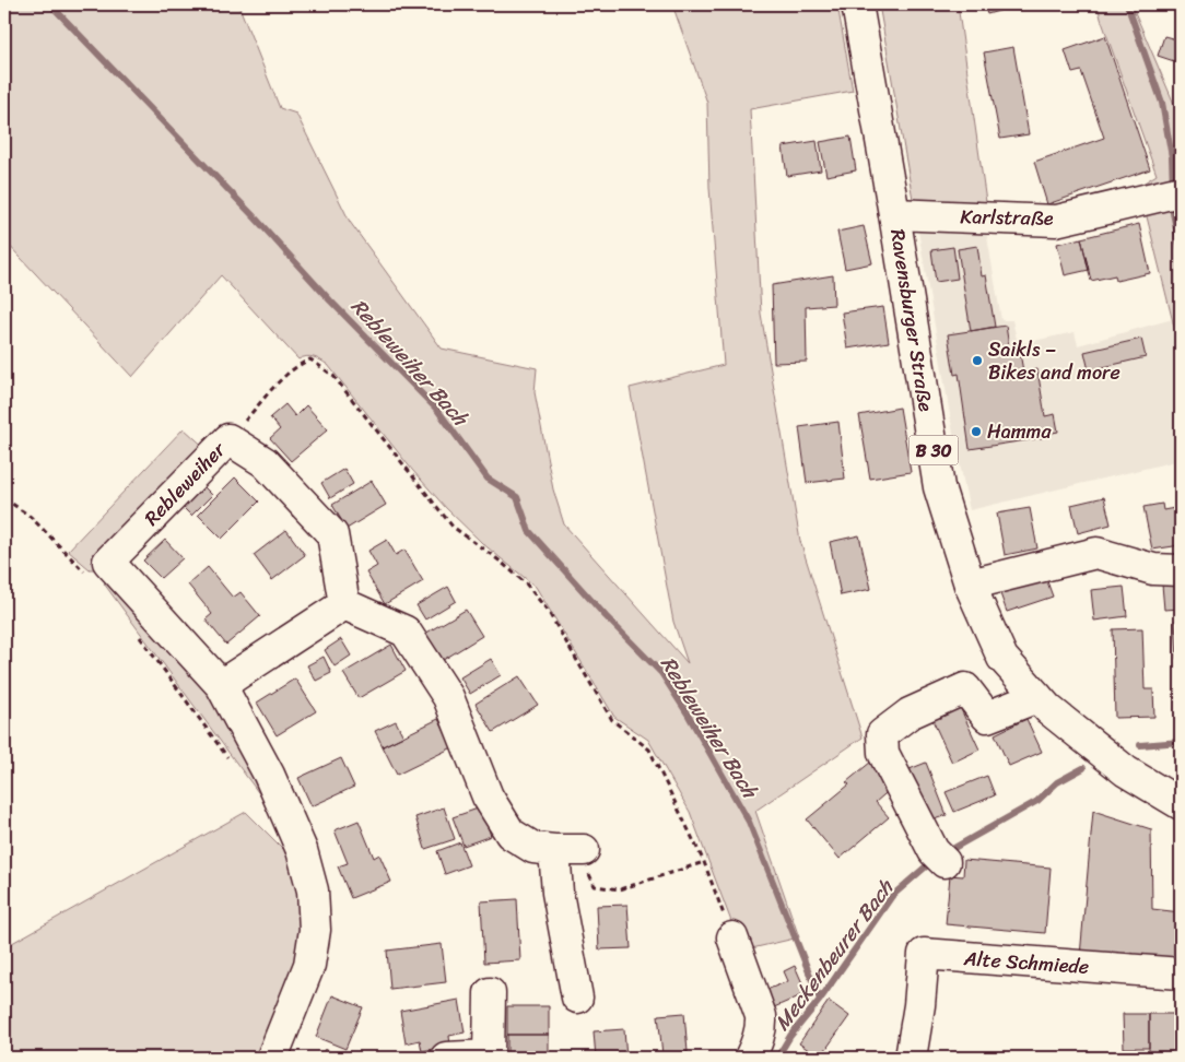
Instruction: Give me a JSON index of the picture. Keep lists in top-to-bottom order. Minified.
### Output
{"streets":{"street":["Karlstraße","Ravensburger Straße","B 30","Rebleweiher","Alte Schmiede"]},"crossings":[["Karlstraße","Ravensburger Straße"]],"water":["Rebleweiher Bach","Meckenbeurer Bach"],"places":["Saikls – Bikes and more","Hamma"]}
